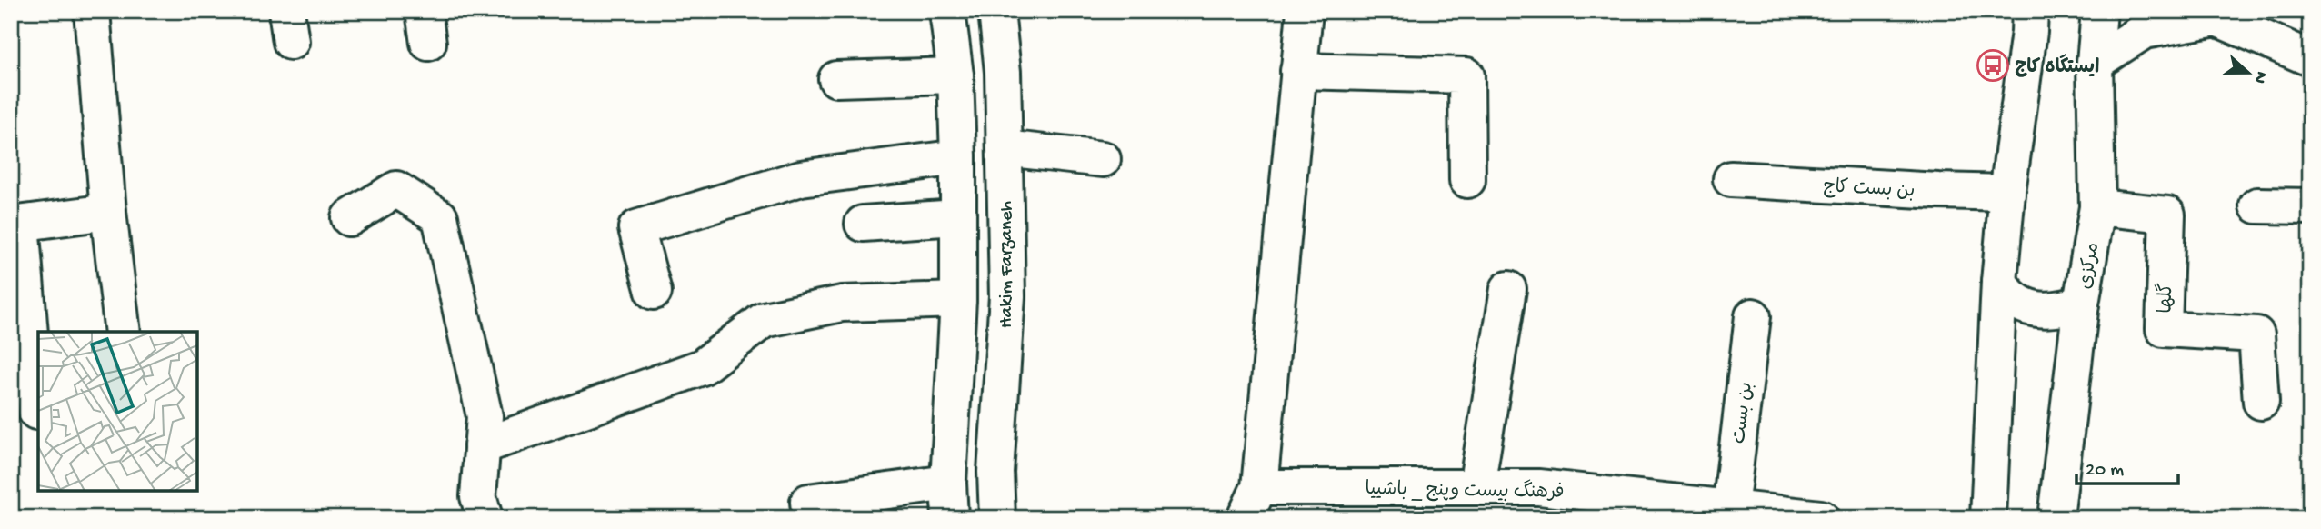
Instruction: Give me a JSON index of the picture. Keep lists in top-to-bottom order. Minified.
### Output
{"streets":{"street":["بن بست کاج","Hakim Farzaneh","مرکزی","گلها","بن بست","فرهنگ بیست وپنج _ باشییا"]},"crossings":[["مرکزی","گلها"],["بن بست","فرهنگ بیست وپنج _ باشییا"]],"places":{"bus stop":["ایستگاه کاج"]},"scale_bar":"20 m","north":"right"}
